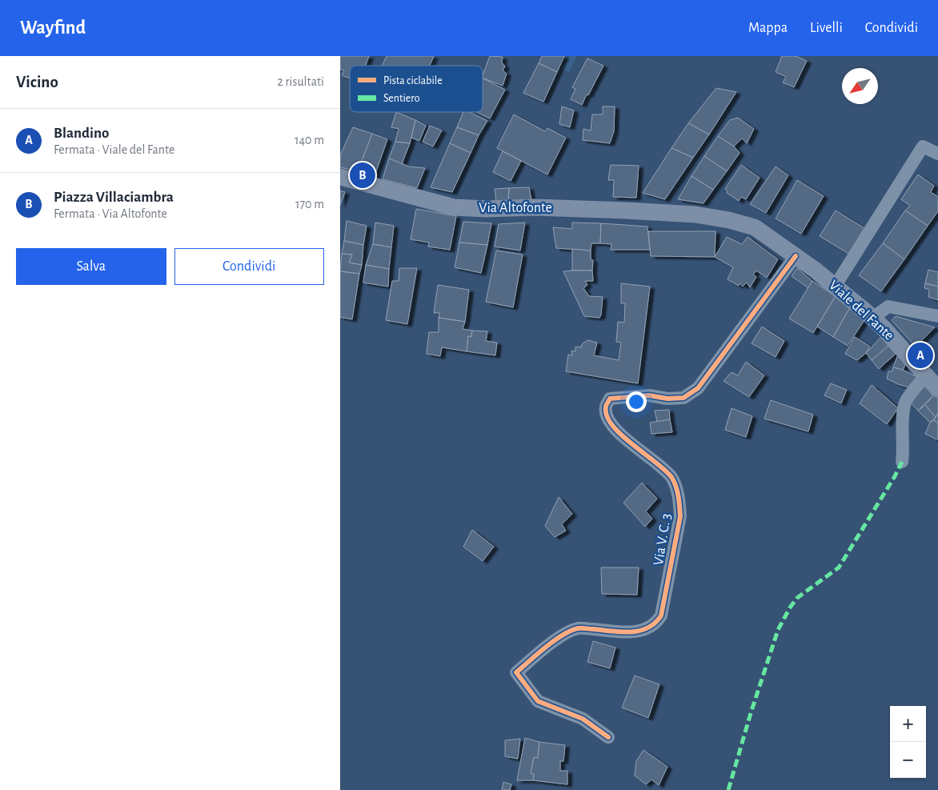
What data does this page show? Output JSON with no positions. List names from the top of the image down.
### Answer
{
  "streets": {
    "main road": ["Via Altofonte", "Viale del Fante"],
    "street": ["Via V. C. 3"]
  },
  "crossings": [
    ["Via Altofonte", "Viale del Fante"],
    ["Via Altofonte", "Via V. C. 3"],
    ["Viale del Fante", "Via V. C. 3"]
  ],
  "legend": ["Pista ciclabile", "Sentiero"],
  "north": "bottom left",
  "page": {
    "header": "Wayfind",
    "nav": ["Mappa", "Livelli", "Condividi"],
    "heading": ["Vicino", "2 risultati"],
    "list": [
      {
        "mark": "A",
        "name": "Blandino",
        "note": "Fermata · Viale del Fante",
        "value": "140 m"
      },
      {
        "mark": "B",
        "name": "Piazza Villaciambra",
        "note": "Fermata · Via Altofonte",
        "value": "170 m"
      }
    ],
    "pins": ["B", "A"],
    "buttons": ["Salva", "Condividi"],
    "map_buttons": ["+", "−"]
  }
}
